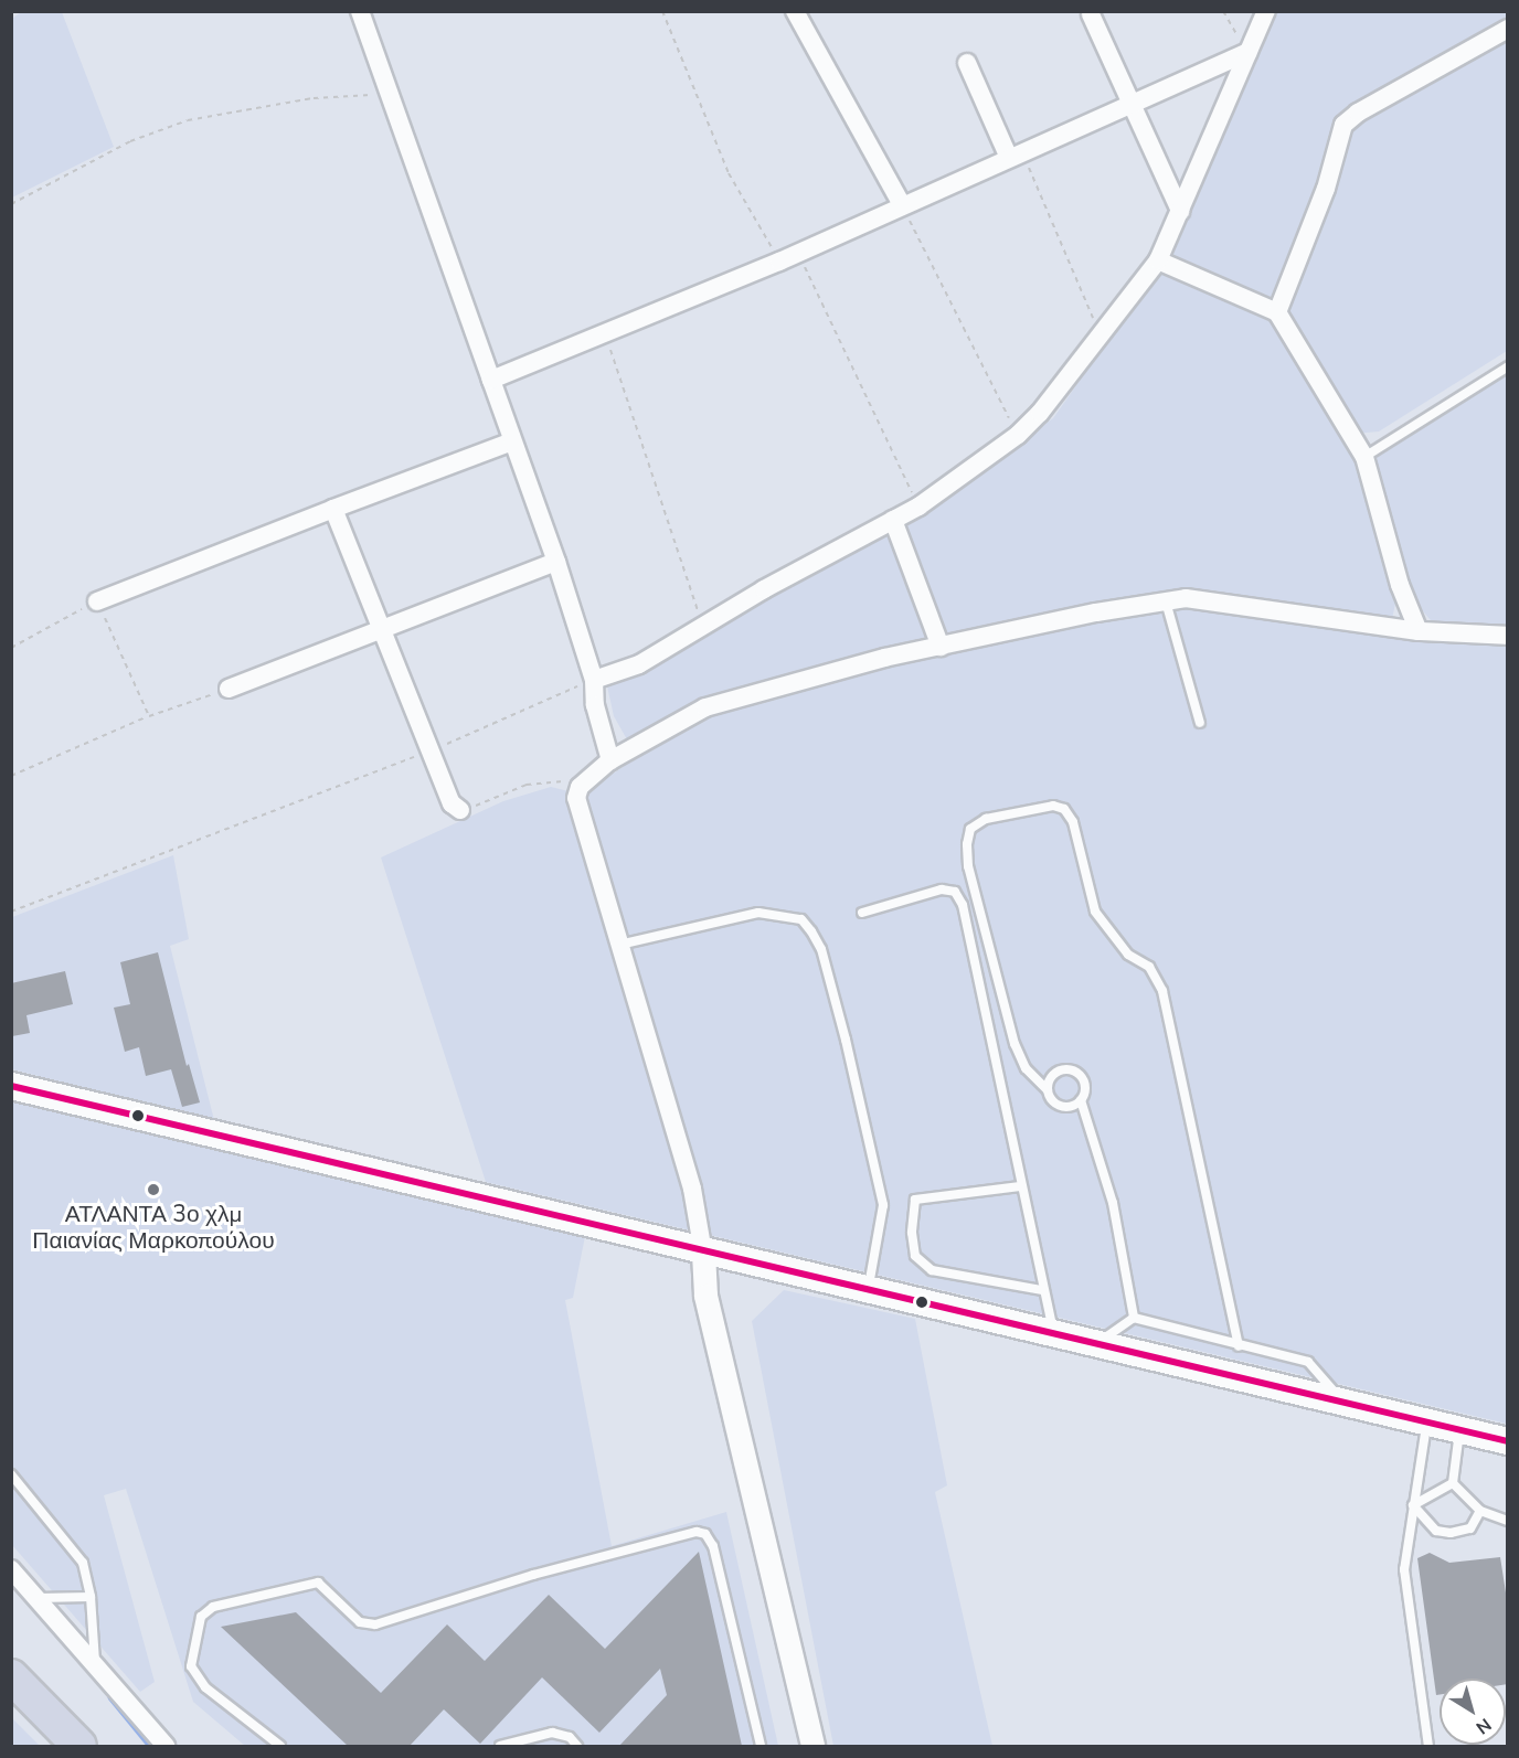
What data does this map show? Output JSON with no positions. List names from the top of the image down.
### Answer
{
  "places": ["ΑΤΛΑΝΤΑ 3ο χλμ Παιανίας Μαρκοπούλου"],
  "north": "bottom right"
}
